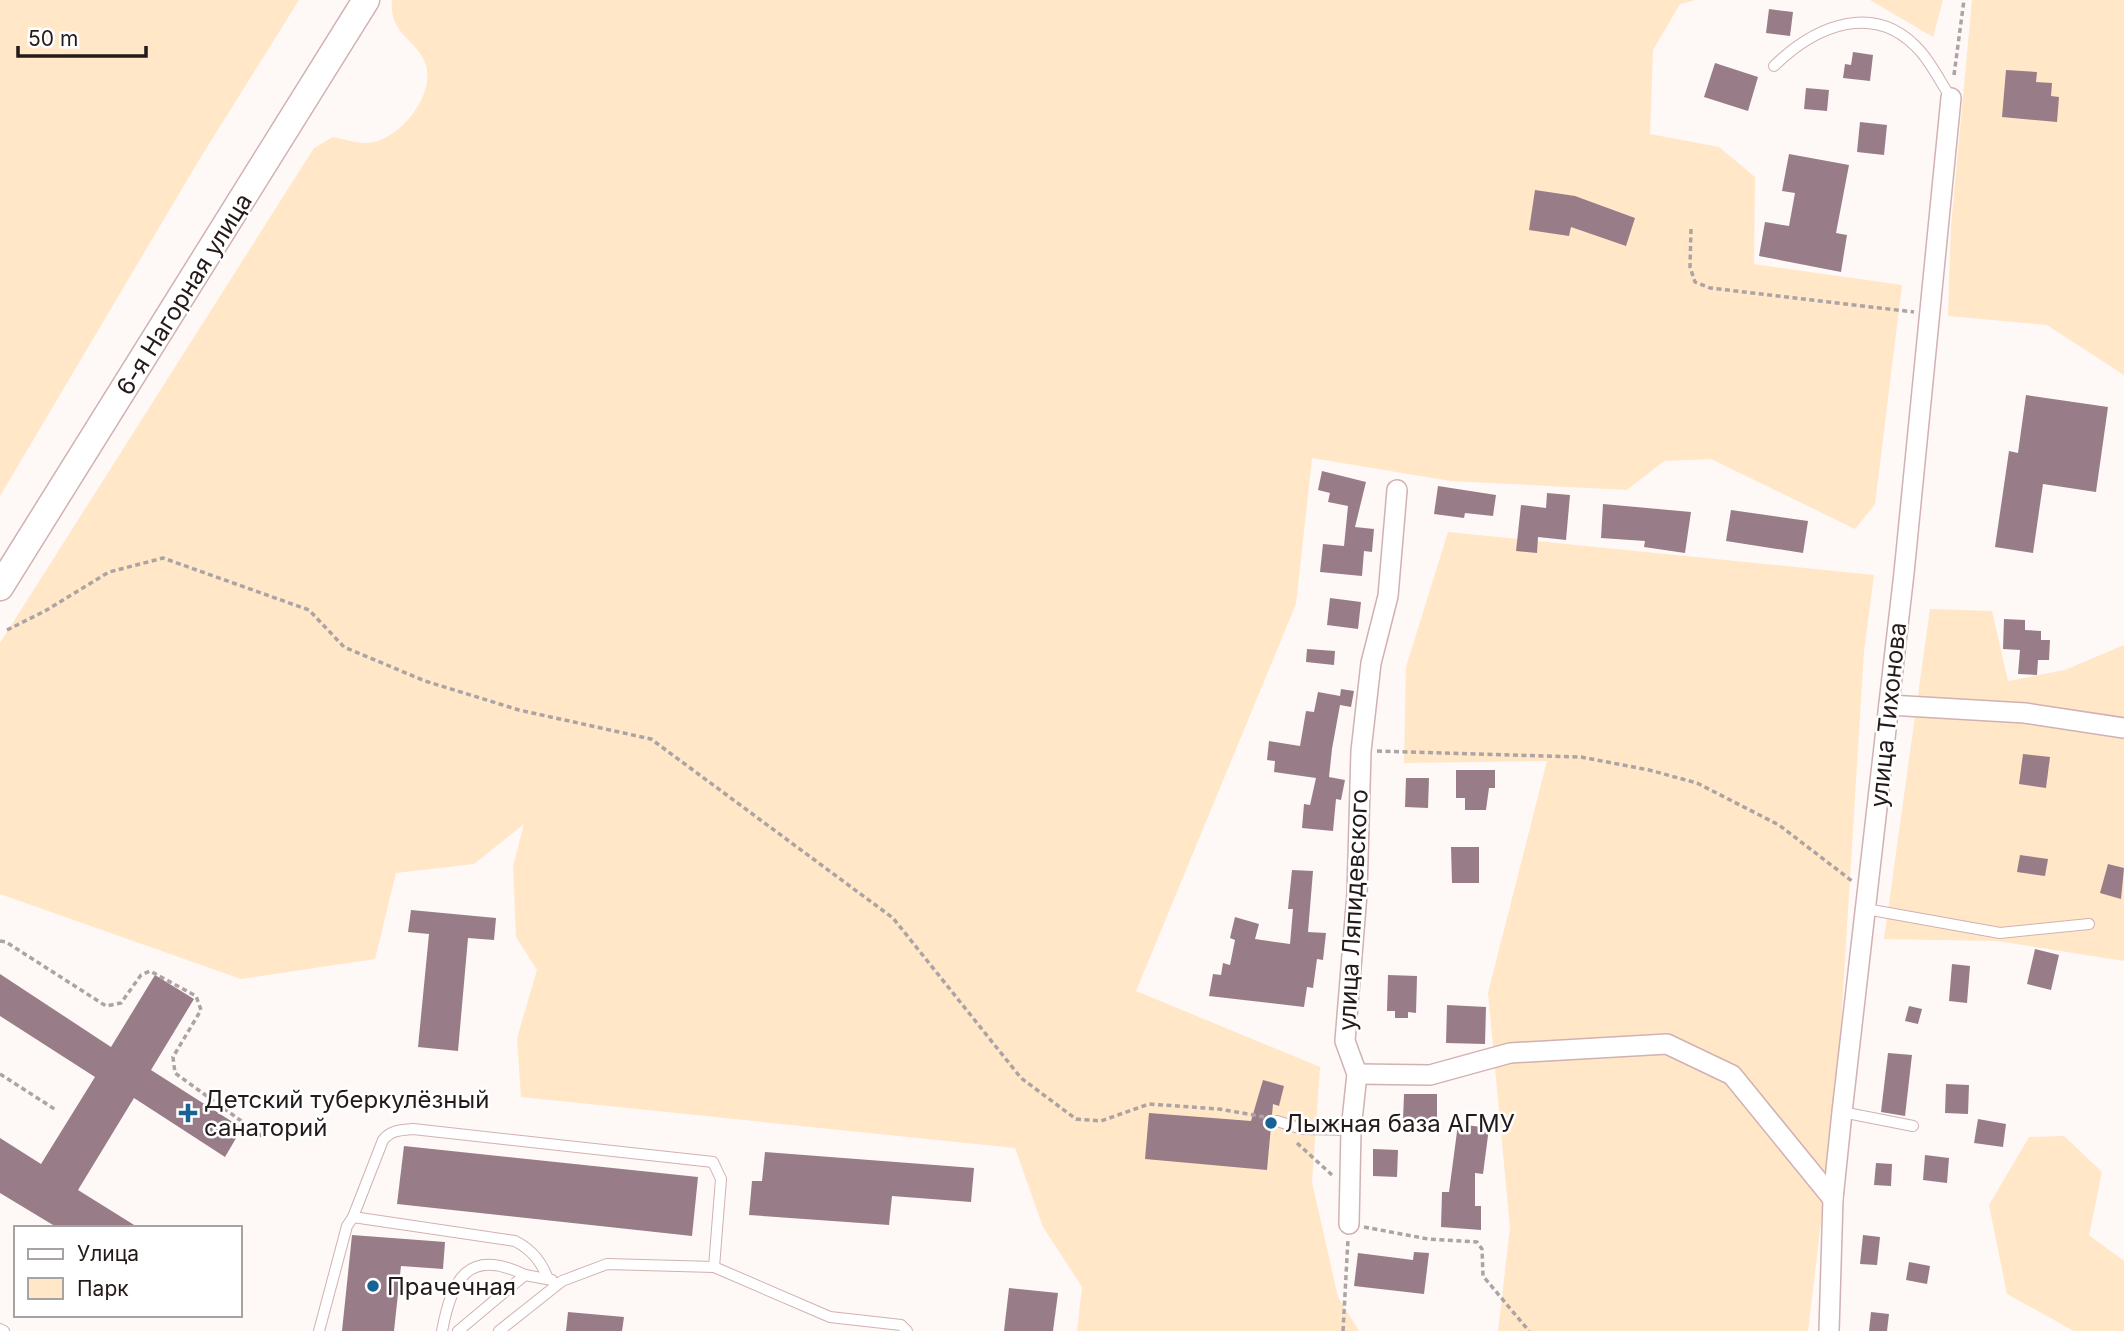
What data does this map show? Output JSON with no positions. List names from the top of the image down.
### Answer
{
  "streets": {
    "street": ["6-я Нагорная улица", "улица Тихонова", "улица Ляпидевского"]
  },
  "places": {
    "health": ["Детский туберкулёзный санаторий"],
    "other": ["Лыжная база АГМУ", "Прачечная"]
  },
  "legend": ["Улица", "Парк"],
  "scale_bar": "50 m"
}
